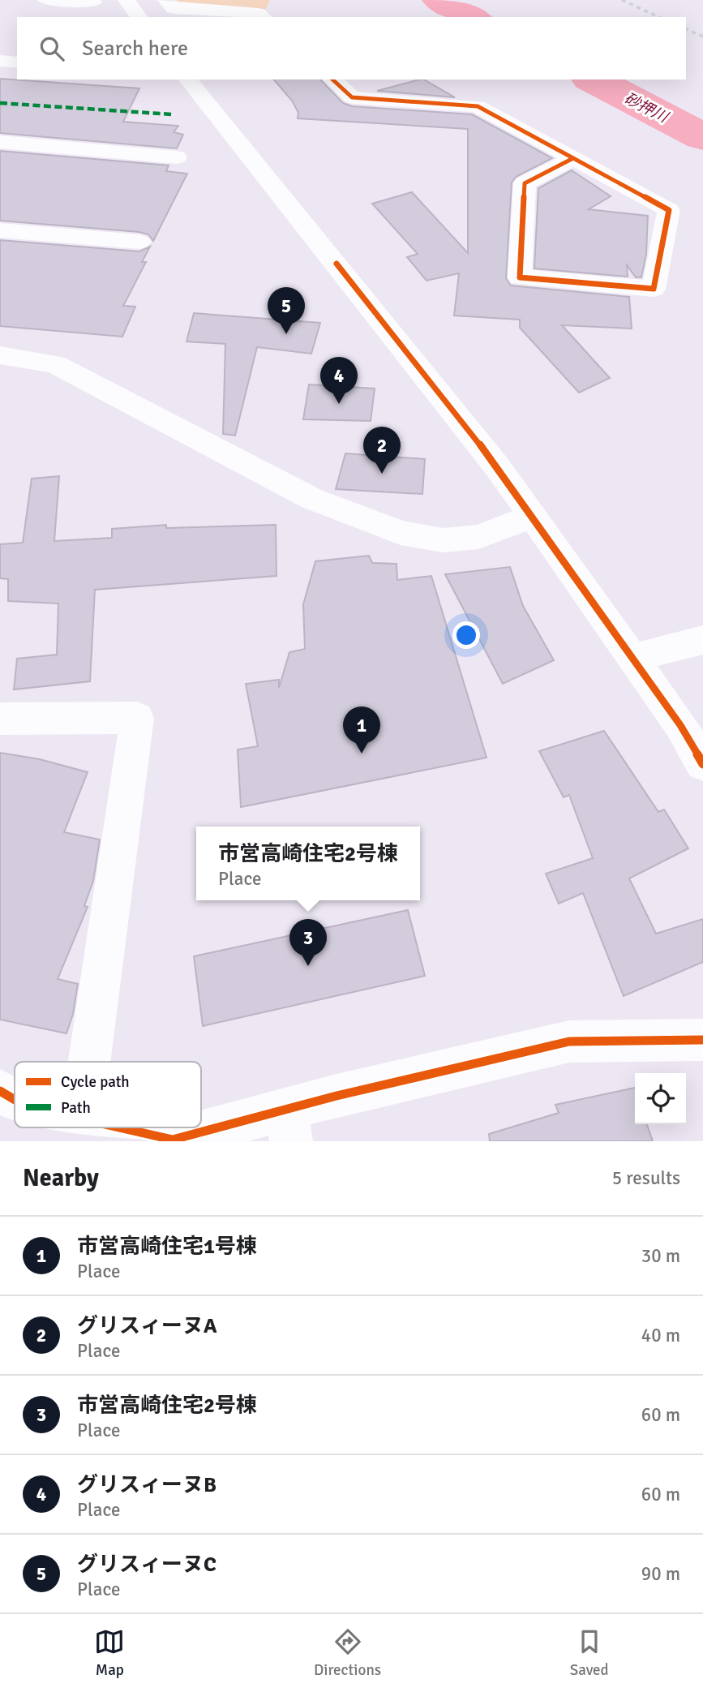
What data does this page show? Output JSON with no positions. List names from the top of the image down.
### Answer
{
  "water": ["砂押川"],
  "legend": ["Cycle path", "Path"],
  "page": {
    "search": "Search here",
    "pins": [
      "5",
      "4",
      "2",
      "1",
      "3"
    ],
    "popup": ["市営高崎住宅2号棟", "Place"],
    "heading": ["Nearby", "5 results"],
    "list": [
      {
        "mark": "1",
        "name": "市営高崎住宅1号棟",
        "note": "Place",
        "value": "30 m"
      },
      {
        "mark": "2",
        "name": "グリスィーヌA",
        "note": "Place",
        "value": "40 m"
      },
      {
        "mark": "3",
        "name": "市営高崎住宅2号棟",
        "note": "Place",
        "value": "60 m"
      },
      {
        "mark": "4",
        "name": "グリスィーヌB",
        "note": "Place",
        "value": "60 m"
      },
      {
        "mark": "5",
        "name": "グリスィーヌC",
        "note": "Place",
        "value": "90 m"
      }
    ],
    "nav": ["Map", "Directions", "Saved"]
  }
}
